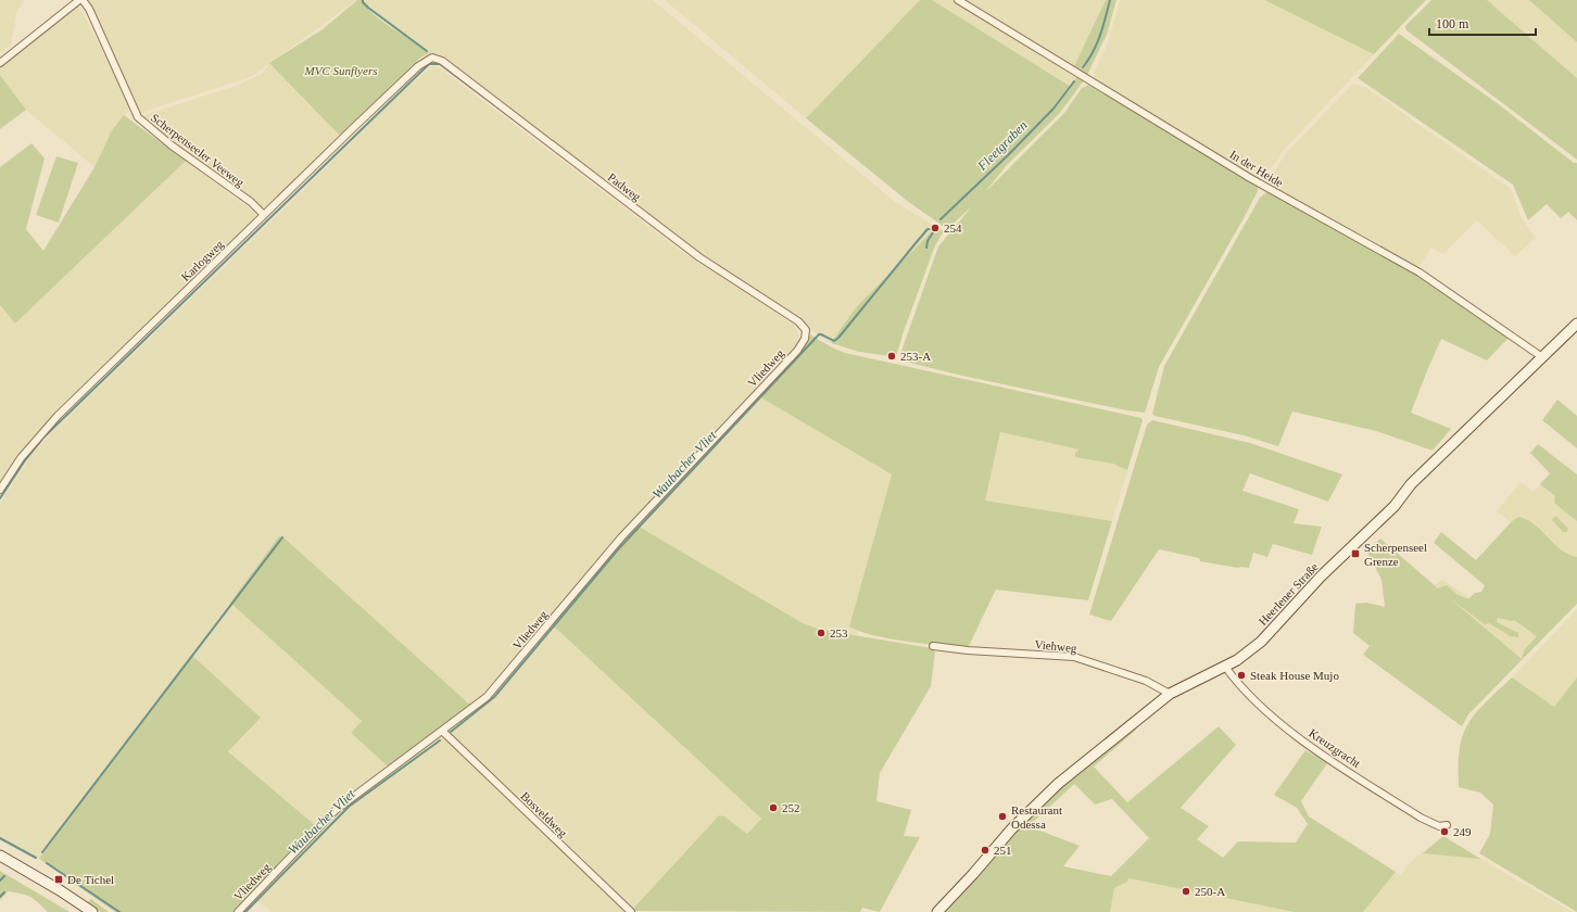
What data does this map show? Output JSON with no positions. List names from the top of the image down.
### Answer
{
  "streets": {
    "main road": ["Heerlener Straße"],
    "street": [
      "Scherpenseeler Veeweg",
      "In der Heide",
      "Padweg",
      "Karlogweg",
      "Vliedweg",
      "Viehweg",
      "Kreuzgracht",
      "Bosveldweg"
    ]
  },
  "crossings": [
    ["Scherpenseeler Veeweg", "Karlogweg"],
    ["In der Heide", "Heerlener Straße"],
    ["Padweg", "Karlogweg"],
    ["Padweg", "Vliedweg"],
    ["Vliedweg", "Bosveldweg"],
    ["Heerlener Straße", "Viehweg"],
    ["Heerlener Straße", "Kreuzgracht"]
  ],
  "water": ["Fleetgraben", "Waubacher Vliet"],
  "parks": ["MVC Sunflyers"],
  "places": {
    "other": [
      "254",
      "253-A",
      "253",
      "Steak House Mujo",
      "252",
      "Restaurant Odessa",
      "249",
      "251",
      "250-A"
    ],
    "transit": ["Scherpenseel Grenze", "De Tichel"]
  },
  "scale_bar": "100 m"
}
